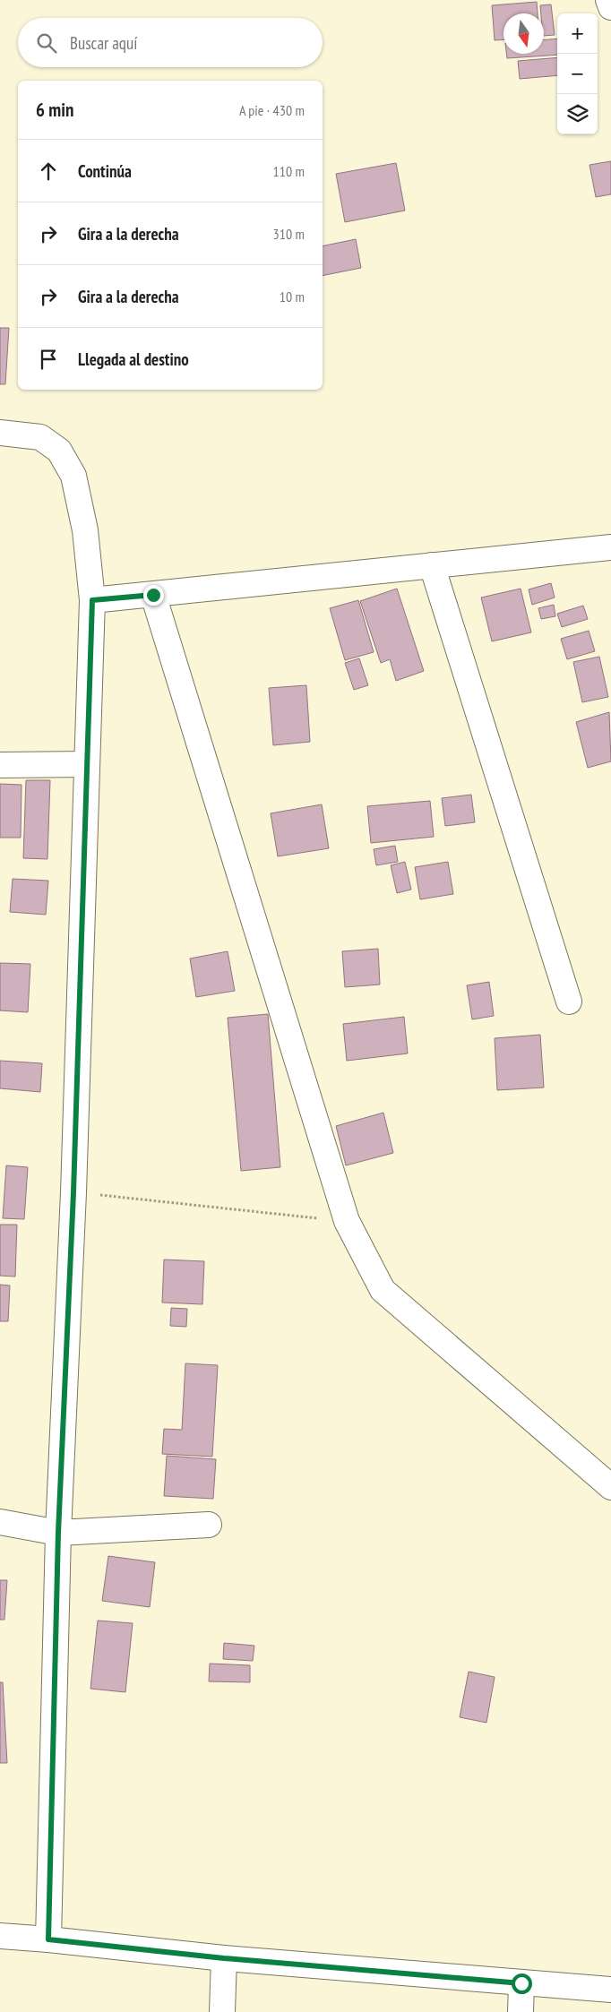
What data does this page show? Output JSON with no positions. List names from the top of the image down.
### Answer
{
  "north": "bottom",
  "page": {
    "map_buttons": ["+", "−"],
    "search": "Buscar aquí",
    "heading": ["6 min", "A pie · 430 m"],
    "list": [
      ["Continúa", "110 m"],
      ["Gira a la derecha", "310 m"],
      ["Gira a la derecha", "10 m"],
      "Llegada al destino"
    ]
  }
}
